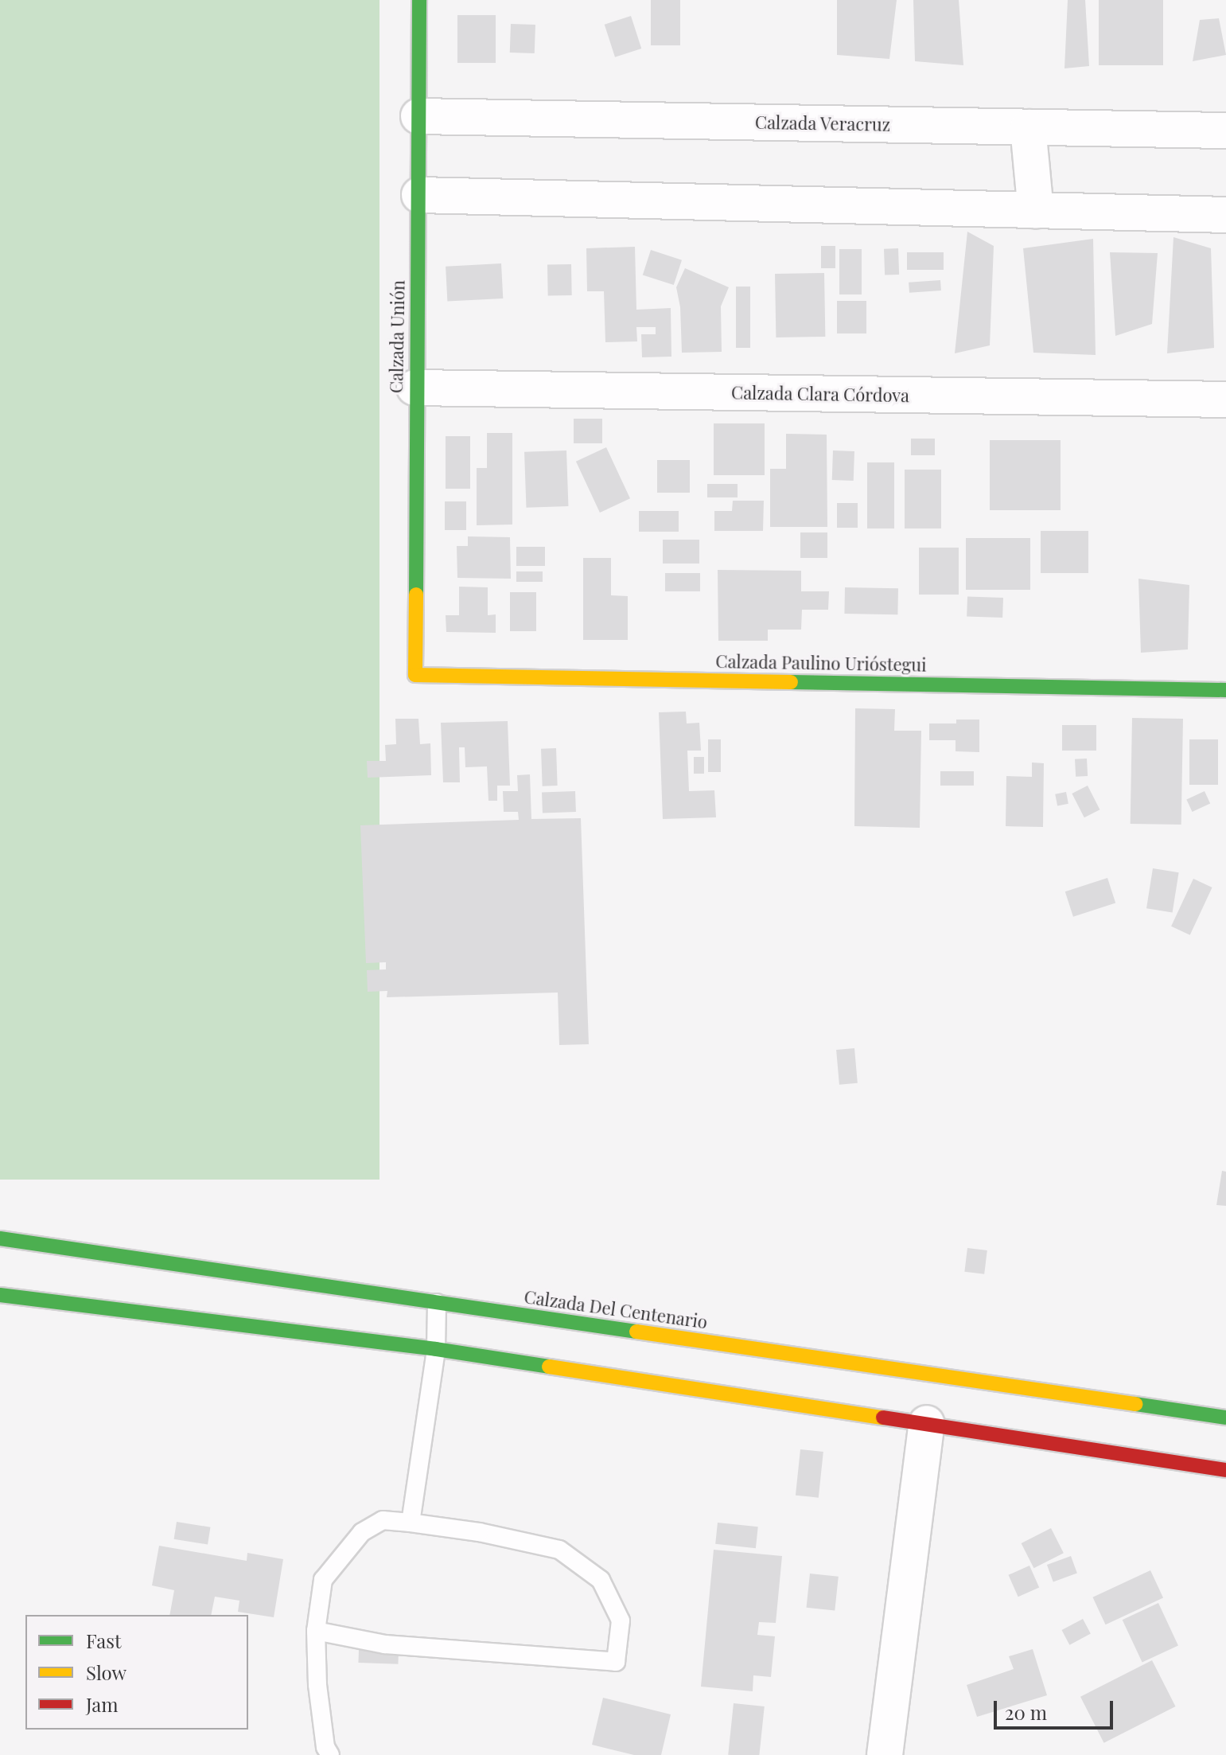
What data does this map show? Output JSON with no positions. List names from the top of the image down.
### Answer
{
  "streets": {
    "main road": ["Calzada Unión", "Calzada Paulino Urióstegui", "Calzada Del Centenario"],
    "street": ["Calzada Veracruz", "Calzada Clara Córdova"]
  },
  "crossings": [
    ["Calzada Veracruz", "Calzada Unión"],
    ["Calzada Unión", "Calzada Clara Córdova"],
    ["Calzada Unión", "Calzada Paulino Urióstegui"]
  ],
  "legend": ["Fast", "Slow", "Jam"],
  "scale_bar": "20 m"
}
